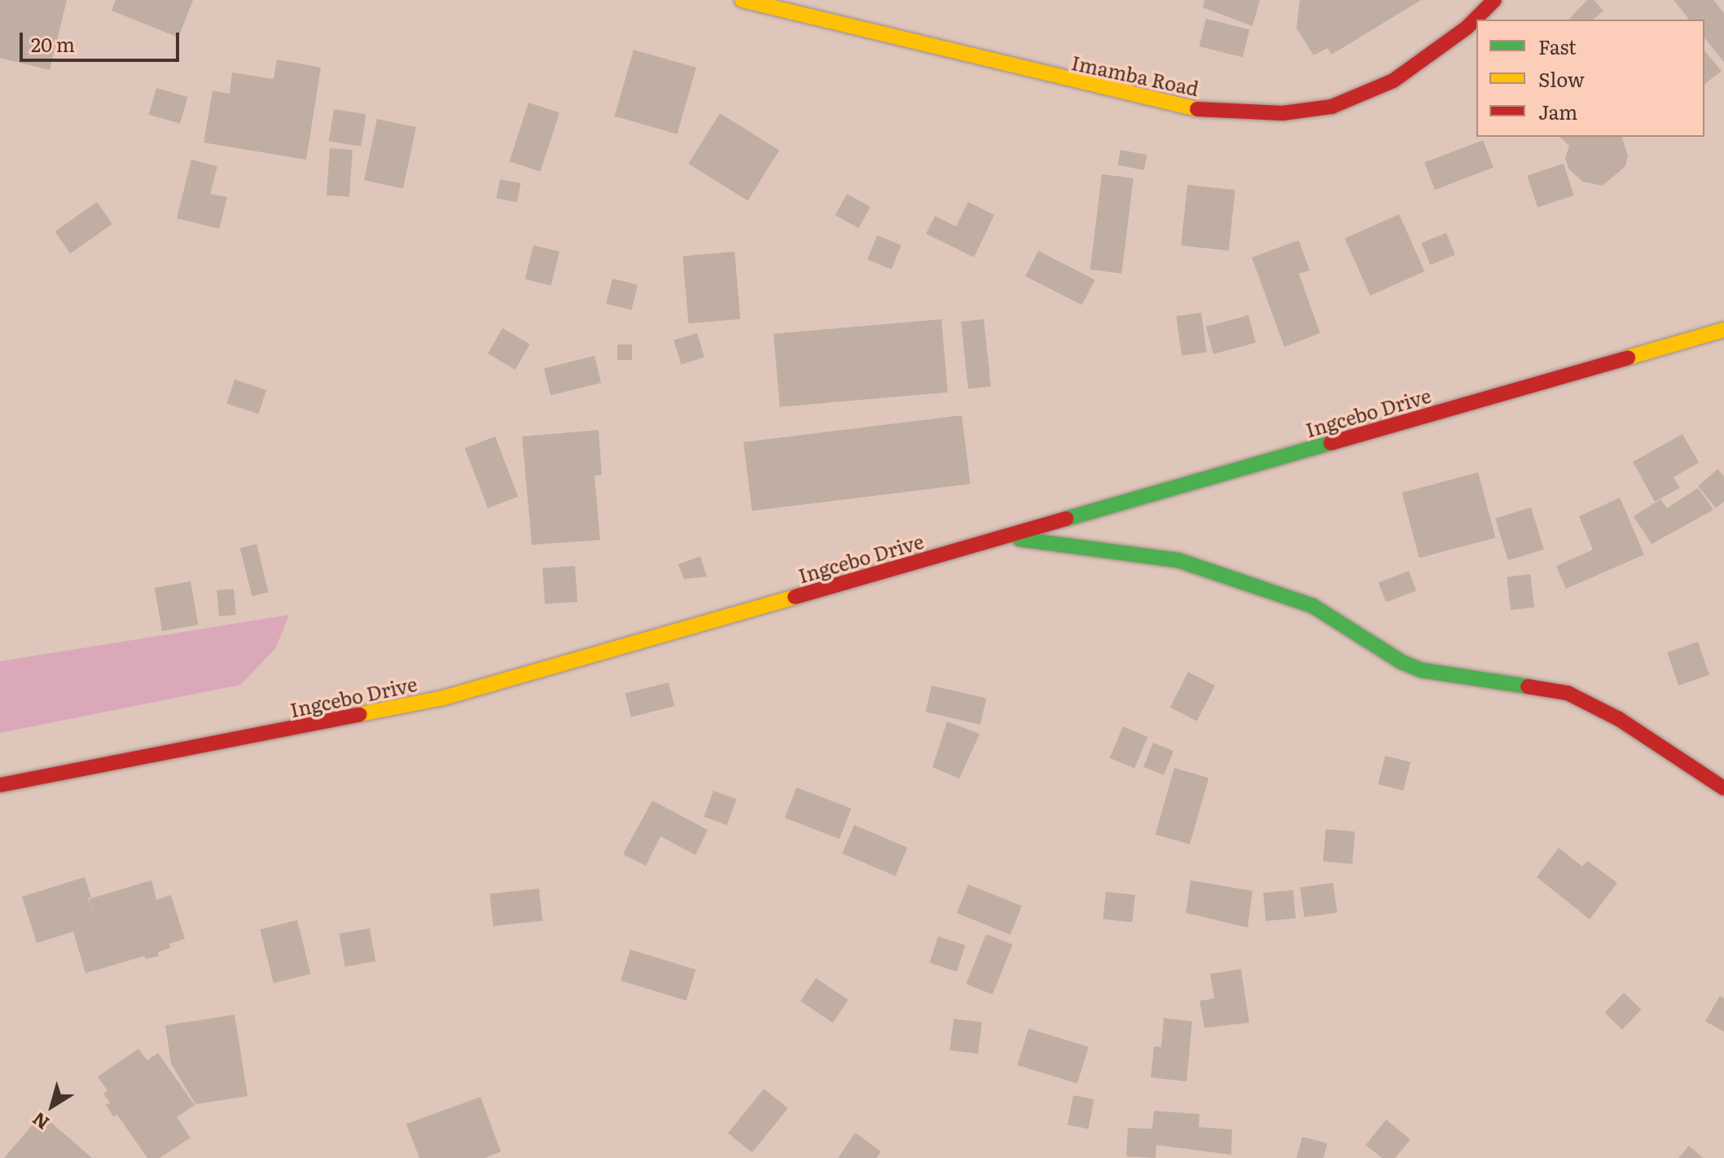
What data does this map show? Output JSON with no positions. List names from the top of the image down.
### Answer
{
  "streets": {
    "main road": ["Imamba Road", "Ingcebo Drive"]
  },
  "legend": ["Fast", "Slow", "Jam"],
  "scale_bar": "20 m",
  "north": "bottom left"
}
